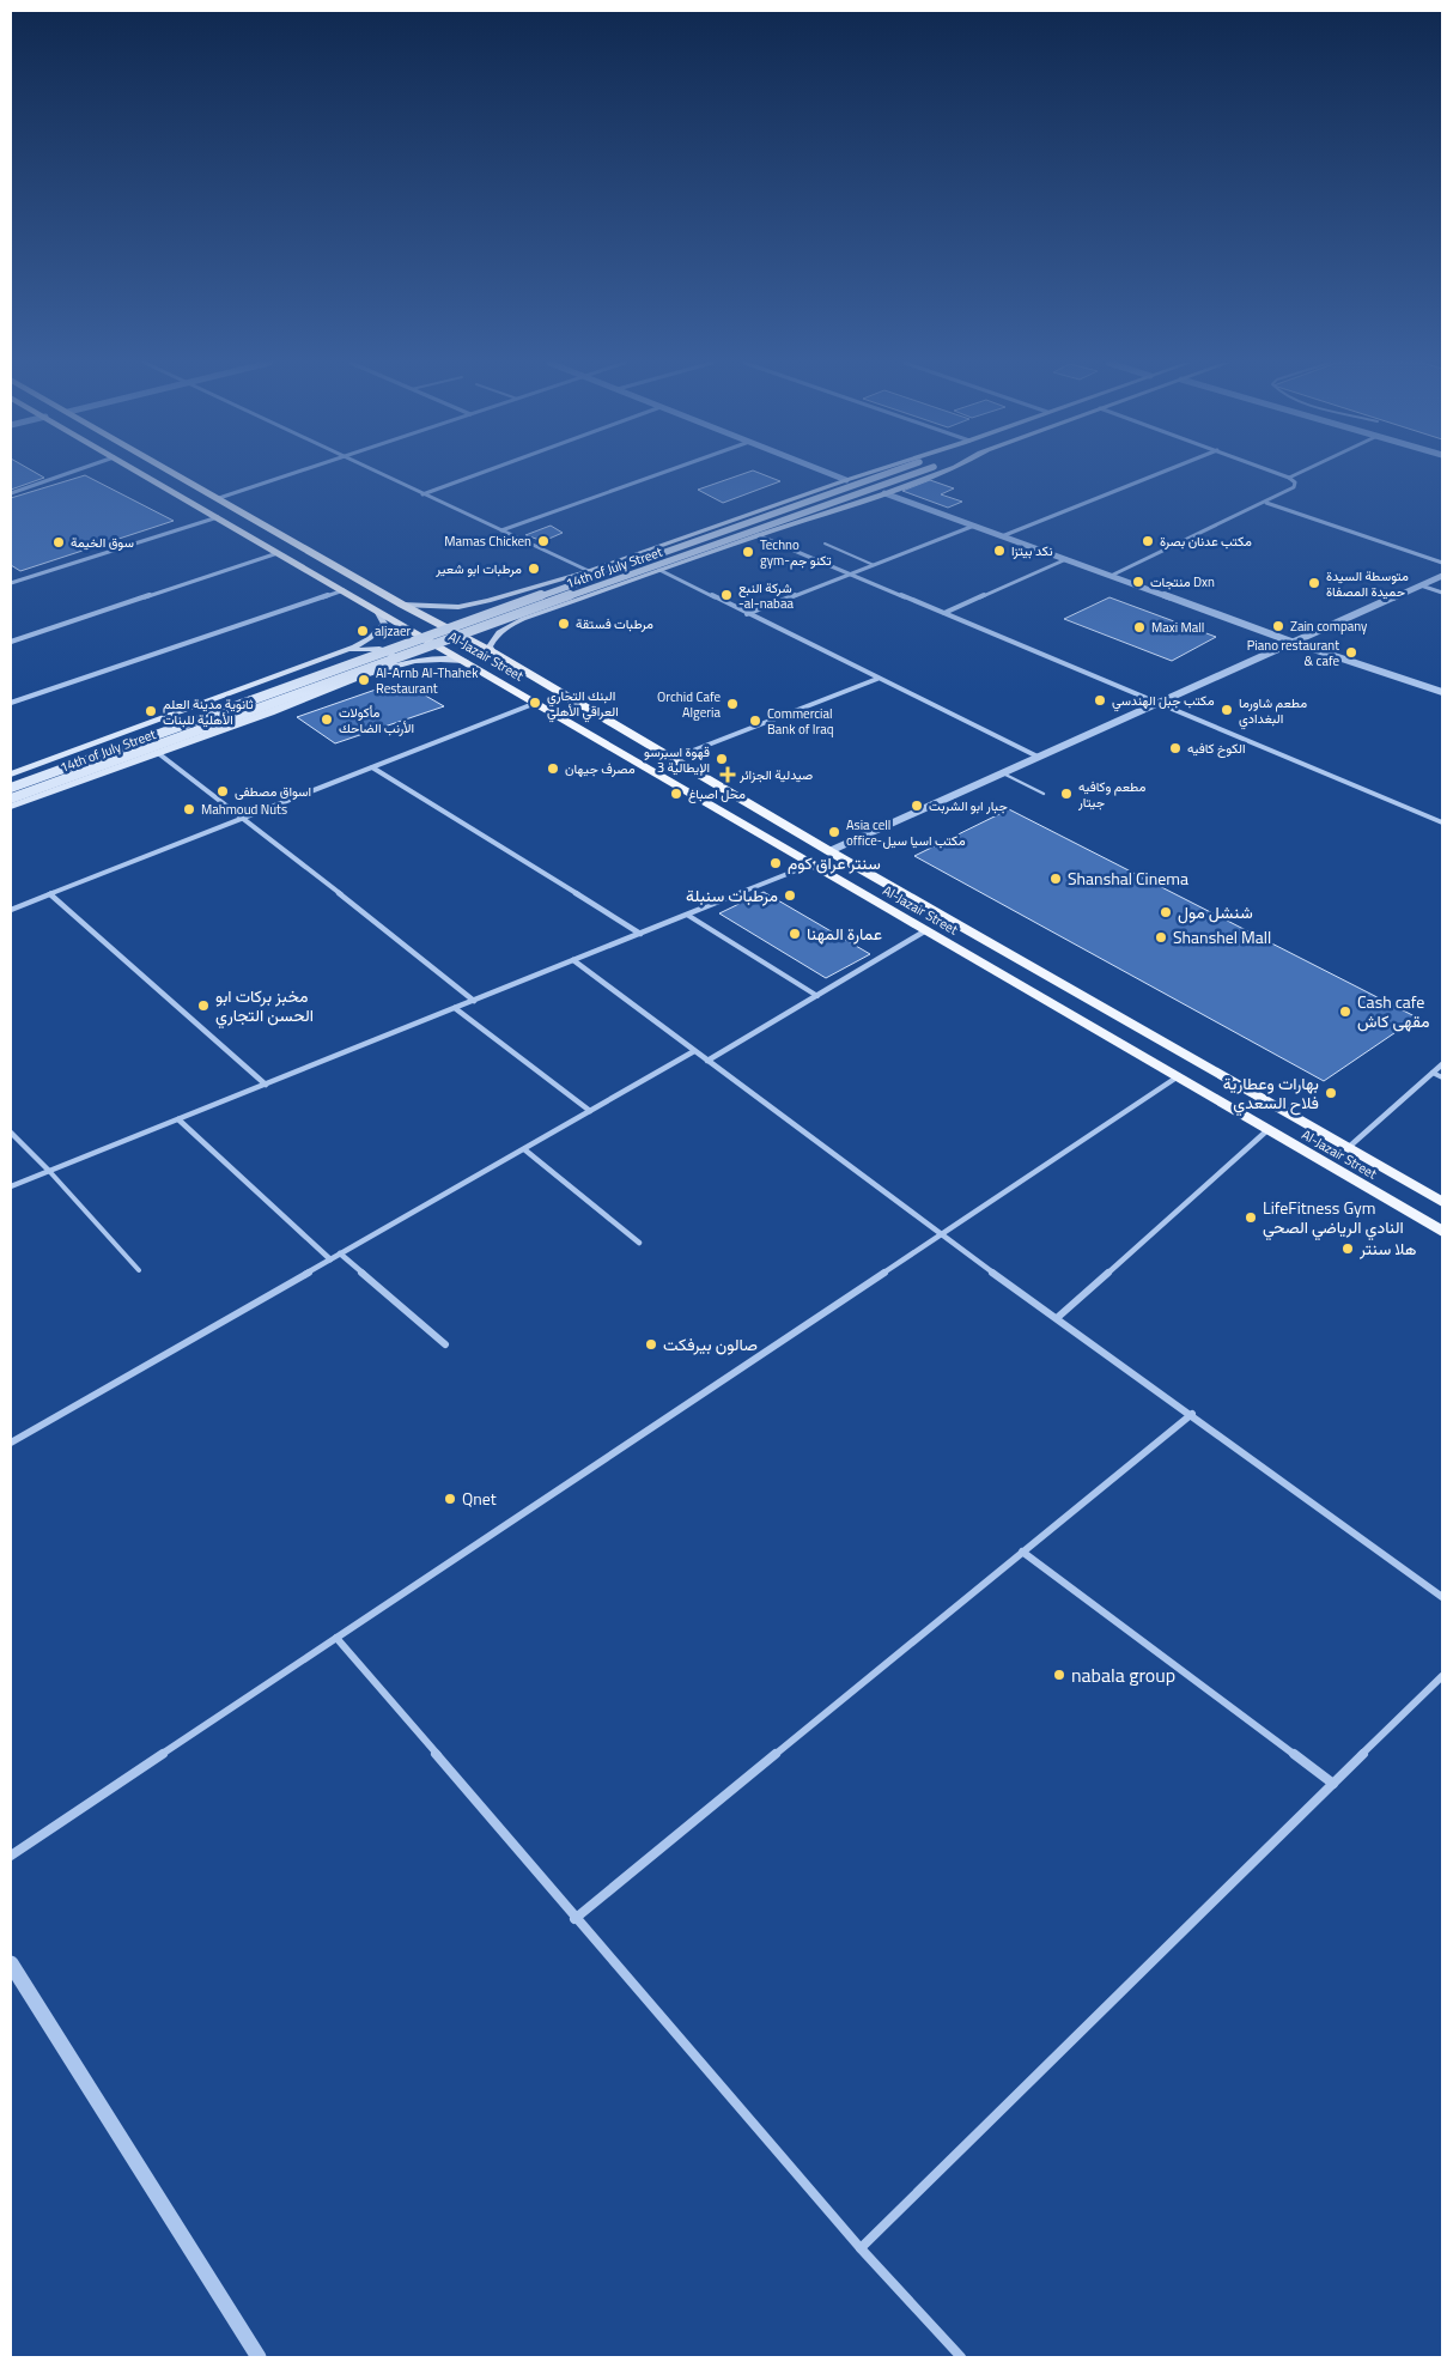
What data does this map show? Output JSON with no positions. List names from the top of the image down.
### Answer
{
  "streets": {
    "main road": ["14th of July Street", "Al-Jazair Street"]
  },
  "places": {
    "other": [
      "Mamas Chicken",
      "مكتب عدنان بصرة",
      "سوق الخيمة",
      "نكد بيتزا",
      "Techno gym-تكنو جم",
      "مرطبات ابو شعير",
      "منتجات Dxn",
      "متوسطة السيدة حميدة المصفاة",
      "شركة النبع -al-nabaa",
      "مرطبات فستقة",
      "Zain company",
      "Maxi Mall",
      "aljzaer",
      "Piano restaurant & cafe",
      "Al-Arnb Al-Thahek Restaurant",
      "مكتب جبل الهندسي",
      "البنك التجاري العراقي الأهلي",
      "Orchid Cafe Algeria",
      "مطعم شاورما البغدادي",
      "ثانوية مدينة العلم الأهلية للبنات",
      "مأكولات الأرنب الضاحك",
      "Commercial Bank of Iraq",
      "الكوخ كافيه",
      "قهوة اسبرسو الإيطالية 3",
      "مصرف جيهان",
      "اسواق مصطفى",
      "محل اصباغ",
      "مطعم وكافيه جيتار",
      "جبار ابو الشربت",
      "Mahmoud Nuts",
      "Asia cell office-مكتب اسيا سيل",
      "سنتر عراق كوم",
      "Shanshal Cinema",
      "مرطبات سنبلة",
      "شنشل مول",
      "عمارة المهنا",
      "Shanshel Mall",
      "مخبز بركات ابو الحسن التجاري",
      "Cash cafe مقهى كاش",
      "بهارات وعطارية فلاح السعدي",
      "LifeFitness Gym النادي الرياضي الصحي",
      "هلا سنتر",
      "صالون بيرفكت",
      "Qnet",
      "nabala group"
    ],
    "health": ["صيدلية الجزائر"]
  }
}
